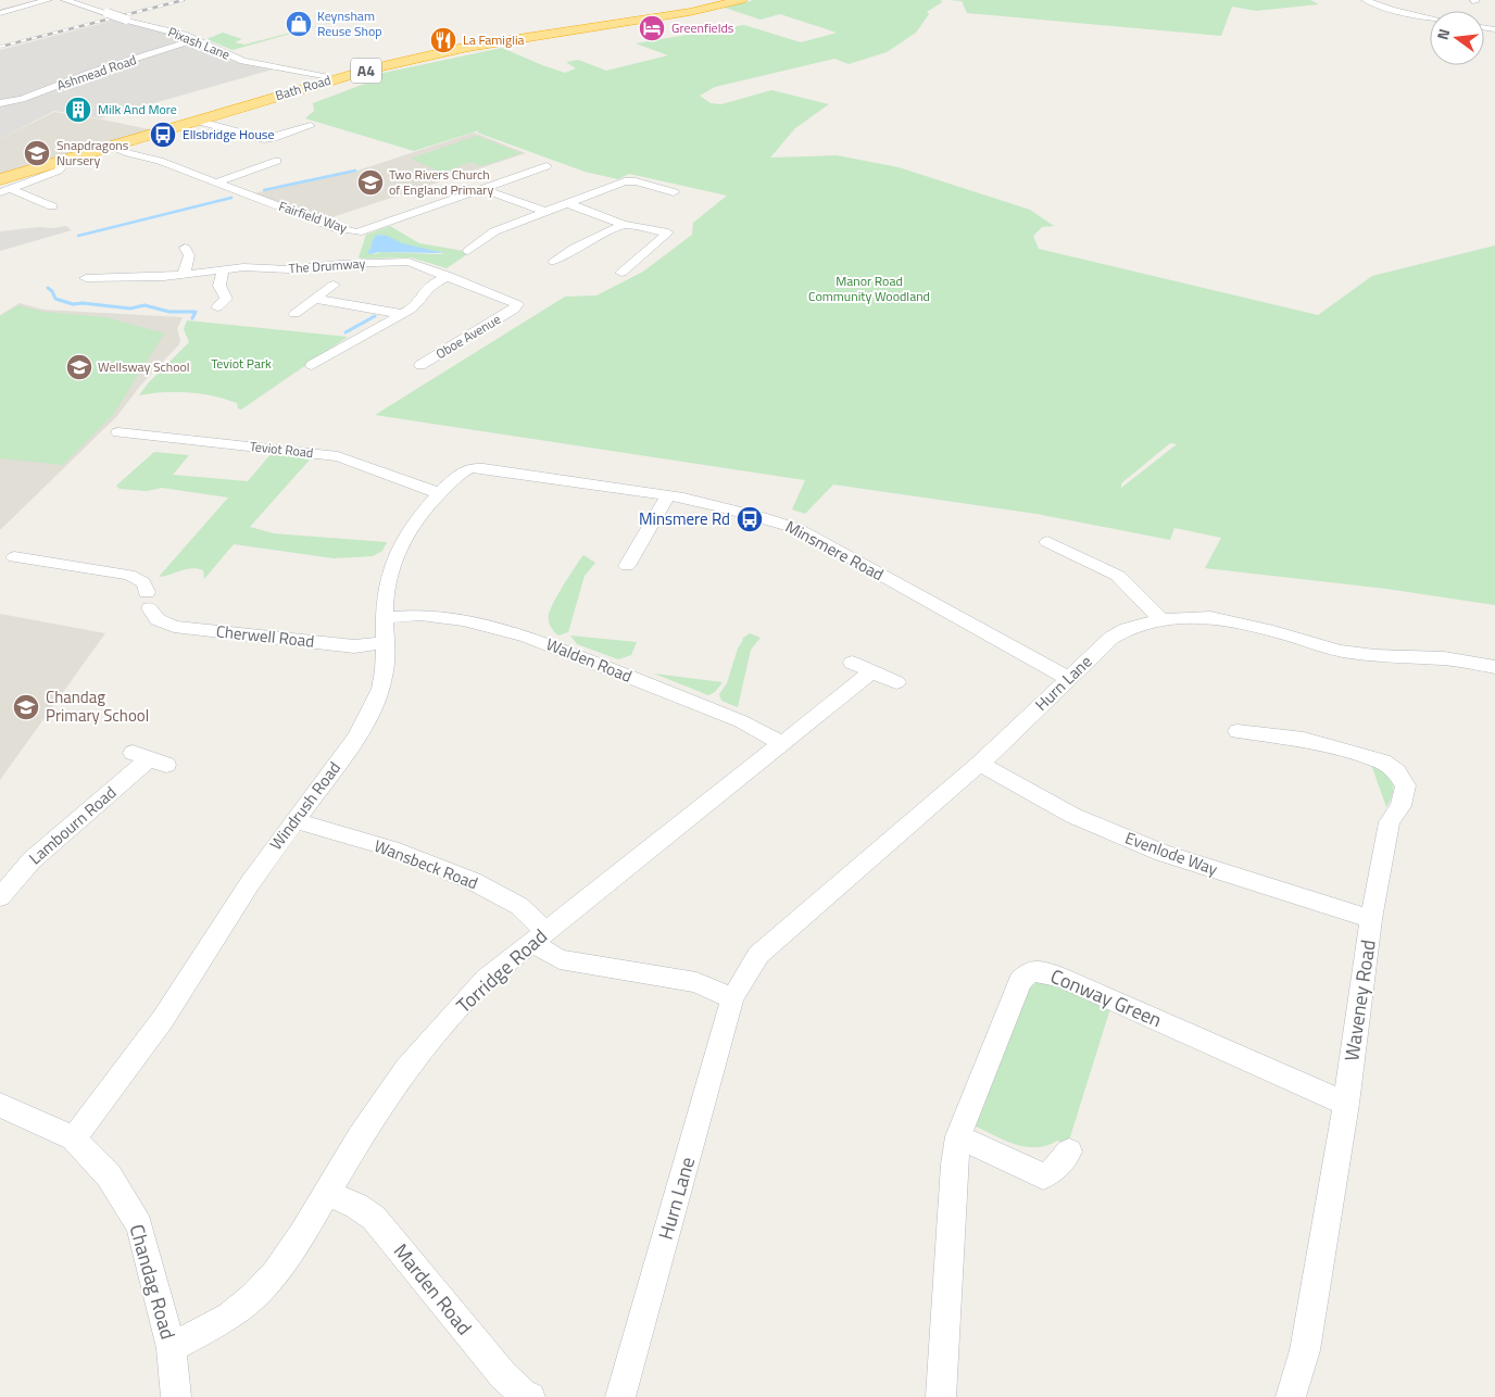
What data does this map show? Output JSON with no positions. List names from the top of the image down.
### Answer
{
  "streets": {
    "highway": ["A4", "Bath Road"],
    "street": [
      "Pixash Lane",
      "Ashmead Road",
      "Fairfield Way",
      "The Drumway",
      "Oboe Avenue",
      "Teviot Road",
      "Minsmere Road",
      "Cherwell Road",
      "Walden Road",
      "Hurn Lane",
      "Windrush Road",
      "Lambourn Road",
      "Evenlode Way",
      "Wansbeck Road",
      "Torridge Road",
      "Conway Green",
      "Waveney Road",
      "Chandag Road",
      "Marden Road"
    ]
  },
  "crossings": [
    ["Pixash Lane", "Ashmead Road"],
    ["Pixash Lane", "Bath Road"],
    ["Bath Road", "Fairfield Way"],
    ["The Drumway", "Oboe Avenue"],
    ["Teviot Road", "Windrush Road"],
    ["Minsmere Road", "Hurn Lane"],
    ["Minsmere Road", "Windrush Road"],
    ["Cherwell Road", "Windrush Road"],
    ["Walden Road", "Windrush Road"],
    ["Walden Road", "Torridge Road"],
    ["Hurn Lane", "Evenlode Way"],
    ["Windrush Road", "Wansbeck Road"],
    ["Windrush Road", "Chandag Road"],
    ["Evenlode Way", "Waveney Road"],
    ["Wansbeck Road", "Torridge Road"],
    ["Torridge Road", "Chandag Road"],
    ["Torridge Road", "Marden Road"],
    ["Conway Green", "Waveney Road"]
  ],
  "parks": ["Manor Road Community Woodland", "Teviot Park"],
  "places": {
    "shop": ["Keynsham Reuse Shop"],
    "hotel": ["Greenfields"],
    "restaurant": ["La Famiglia"],
    "building": ["Milk And More"],
    "bus stop": ["Ellsbridge House", "Minsmere Rd"],
    "school or university": [
      "Snapdragons Nursery",
      "Two Rivers Church of England Primary",
      "Wellsway School",
      "Chandag Primary School"
    ]
  },
  "north": "left"
}
